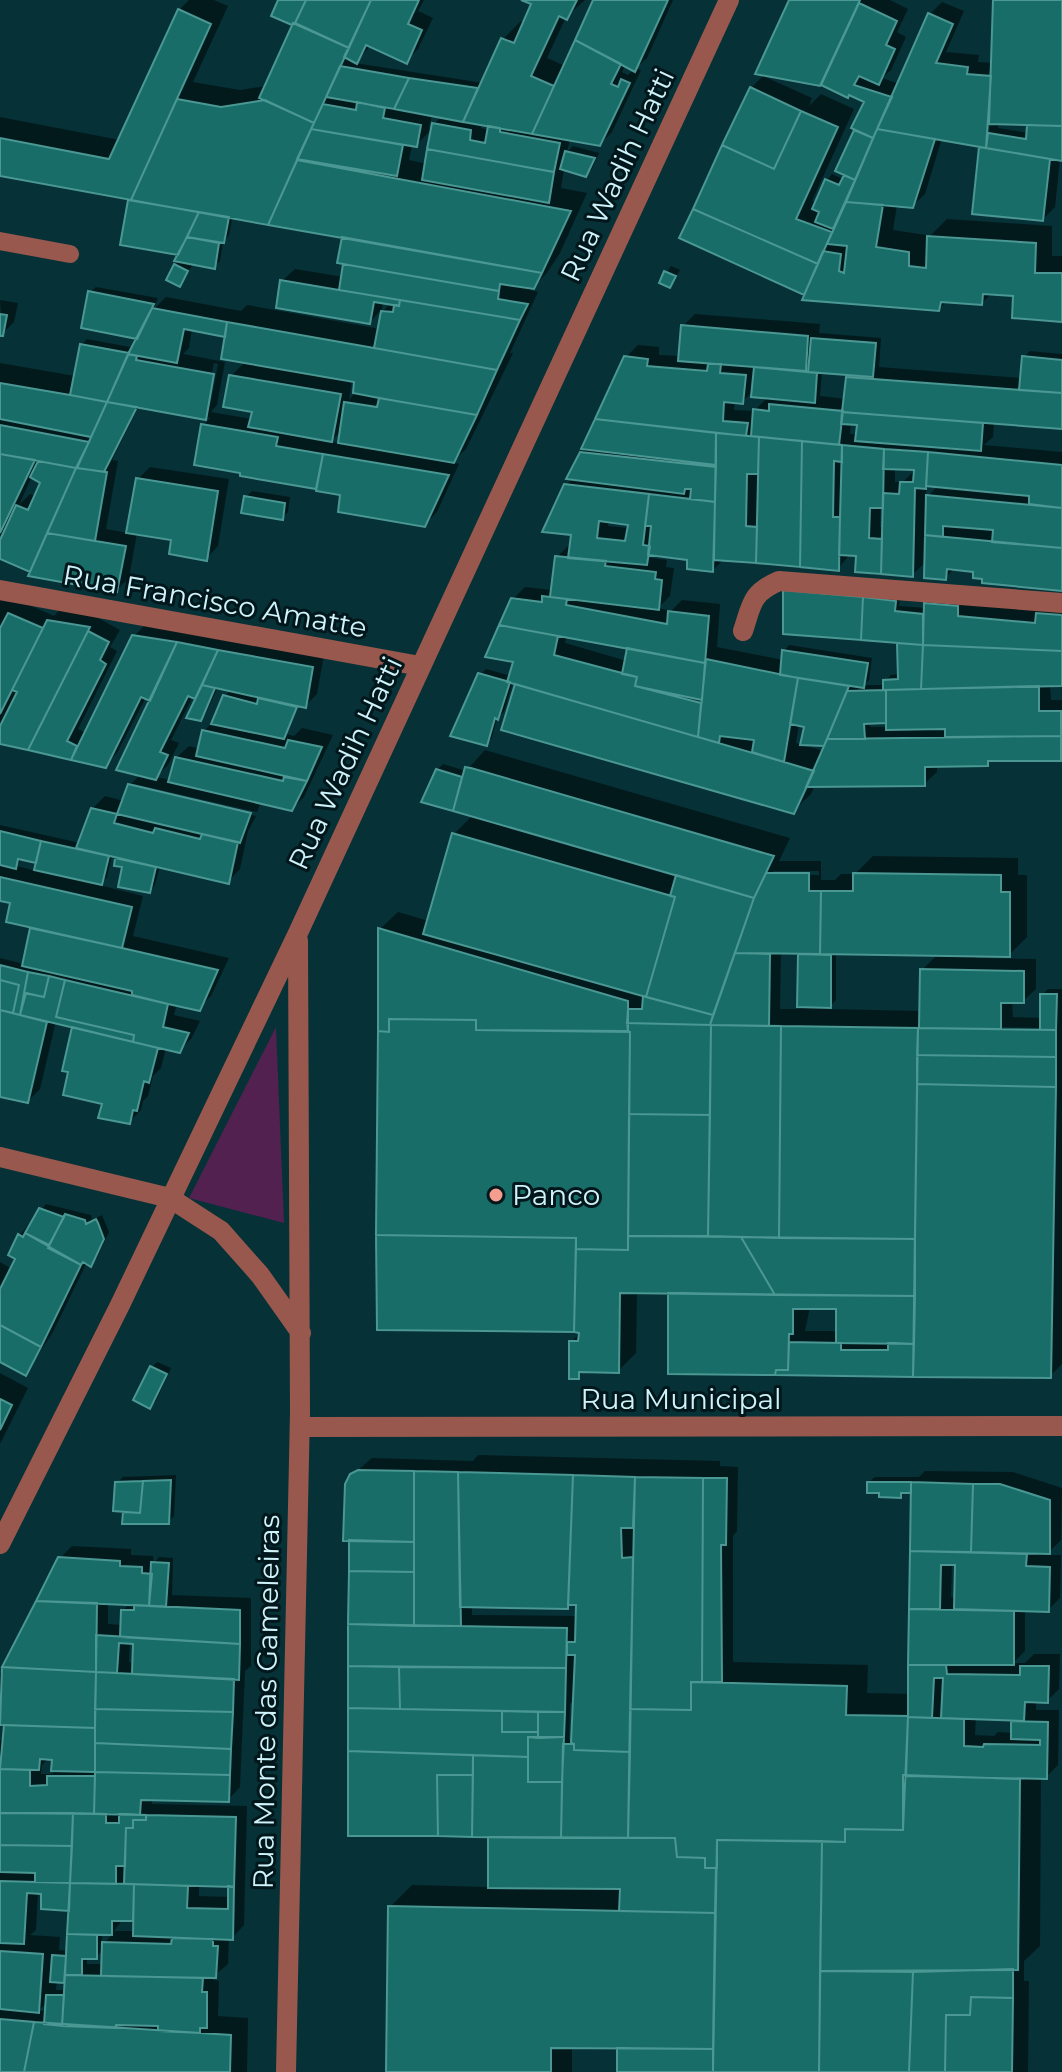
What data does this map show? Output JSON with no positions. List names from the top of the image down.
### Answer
{
  "streets": {
    "street": [
      "Rua Wadih Hatti",
      "Rua Francisco Amatte",
      "Rua Municipal",
      "Rua Monte das Gameleiras"
    ]
  },
  "crossings": [
    ["Rua Wadih Hatti", "Rua Francisco Amatte"],
    ["Rua Wadih Hatti", "Rua Monte das Gameleiras"],
    ["Rua Municipal", "Rua Monte das Gameleiras"]
  ],
  "places": ["Panco"]
}
